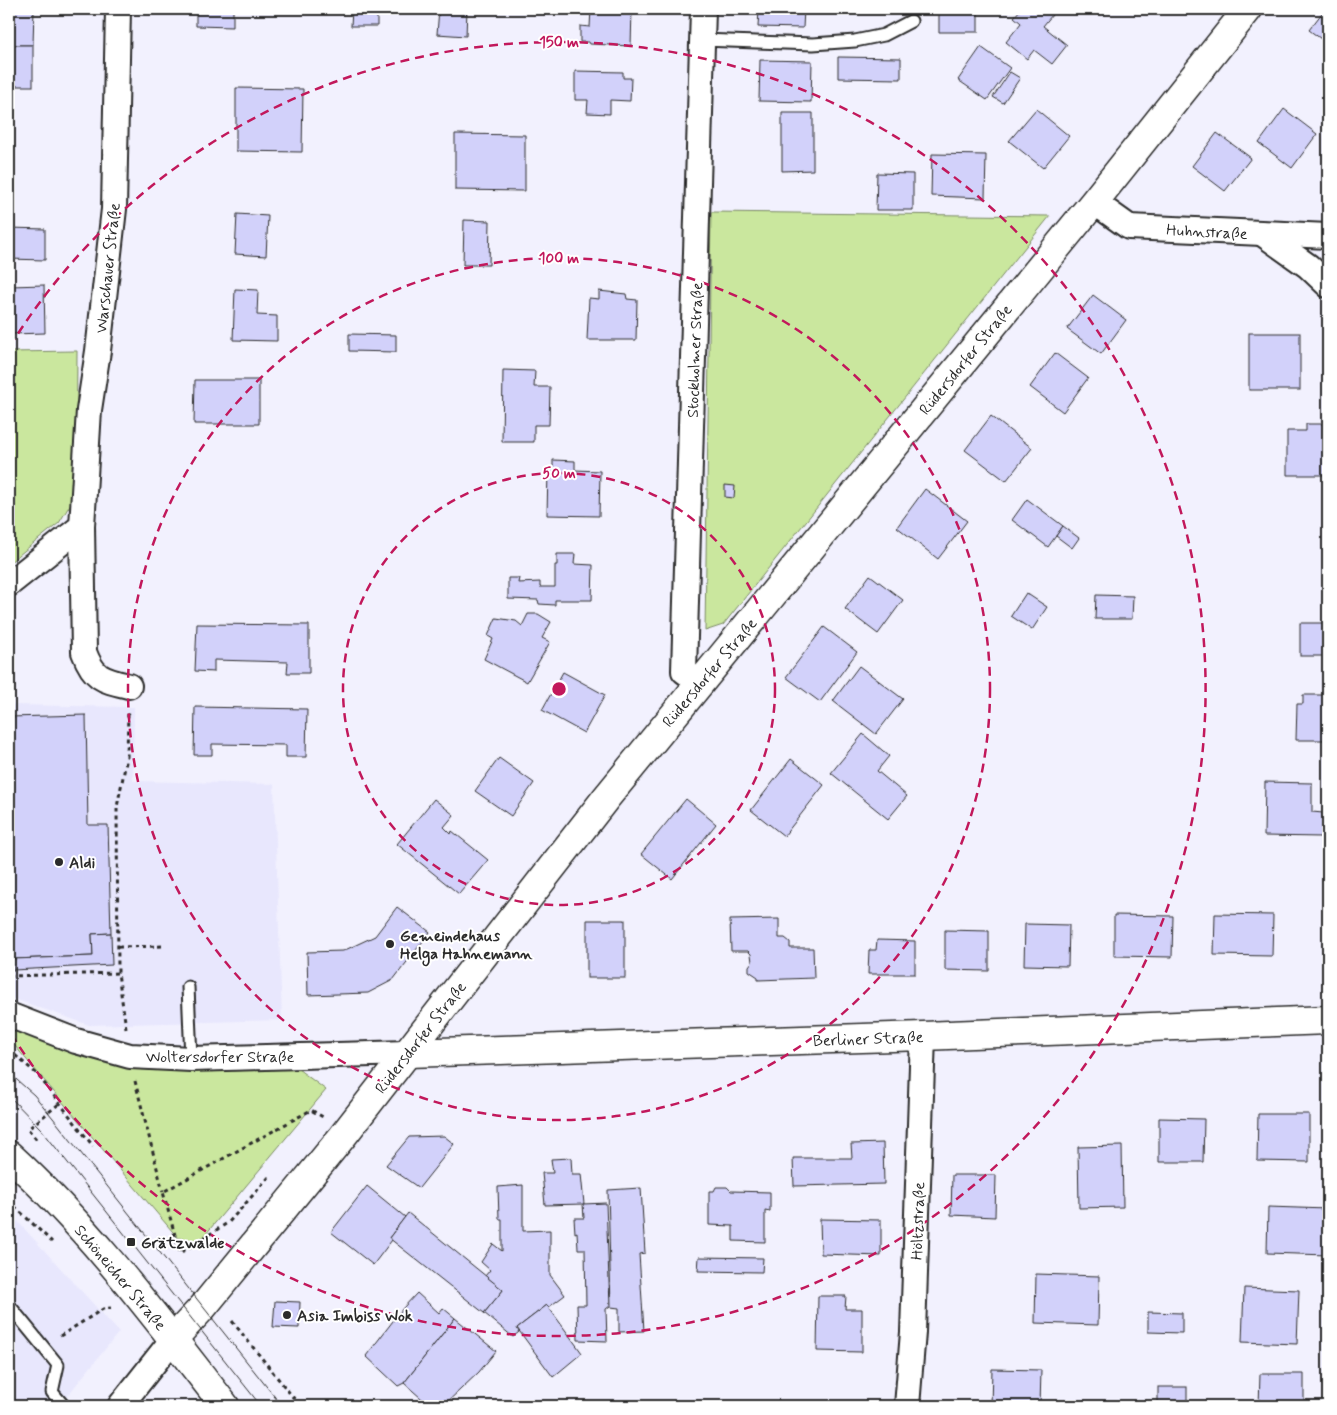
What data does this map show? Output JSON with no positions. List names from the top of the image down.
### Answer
{
  "streets": {
    "street": [
      "Huhnstraße",
      "Warschauer Straße",
      "Stockholmer Straße",
      "Rüdersdorfer Straße",
      "Berliner Straße",
      "Woltersdorfer Straße",
      "Höltzstraße",
      "Schöneicher Straße"
    ]
  },
  "crossings": [
    ["Huhnstraße", "Rüdersdorfer Straße"],
    ["Stockholmer Straße", "Rüdersdorfer Straße"],
    ["Rüdersdorfer Straße", "Berliner Straße"],
    ["Rüdersdorfer Straße", "Woltersdorfer Straße"],
    ["Rüdersdorfer Straße", "Schöneicher Straße"],
    ["Berliner Straße", "Woltersdorfer Straße"],
    ["Berliner Straße", "Höltzstraße"]
  ],
  "places": {
    "other": ["Aldi", "Gemeindehaus Helga Hahnemann", "Asia Imbiss Wok"],
    "transit": ["Grätzwalde"]
  },
  "rings": ["150 m", "100 m", "50 m"]
}
